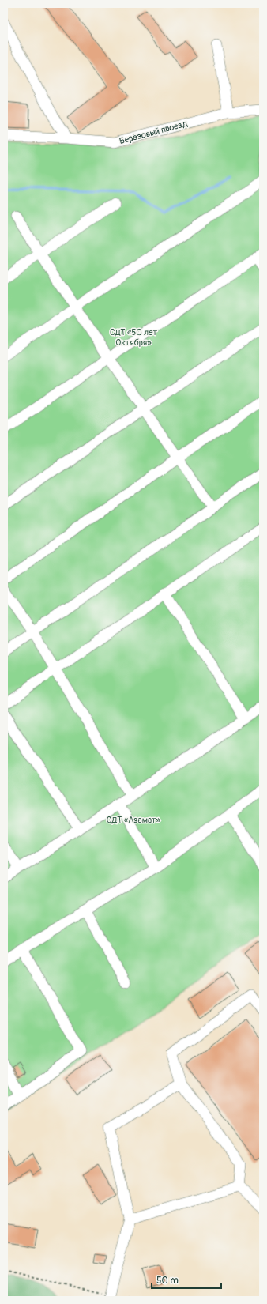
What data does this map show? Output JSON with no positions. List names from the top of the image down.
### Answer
{
  "streets": {
    "street": ["Берёзовый проезд"]
  },
  "parks": ["СДТ «50 лет Октября»", "СДТ «Азамат»"],
  "scale_bar": "50 m"
}
